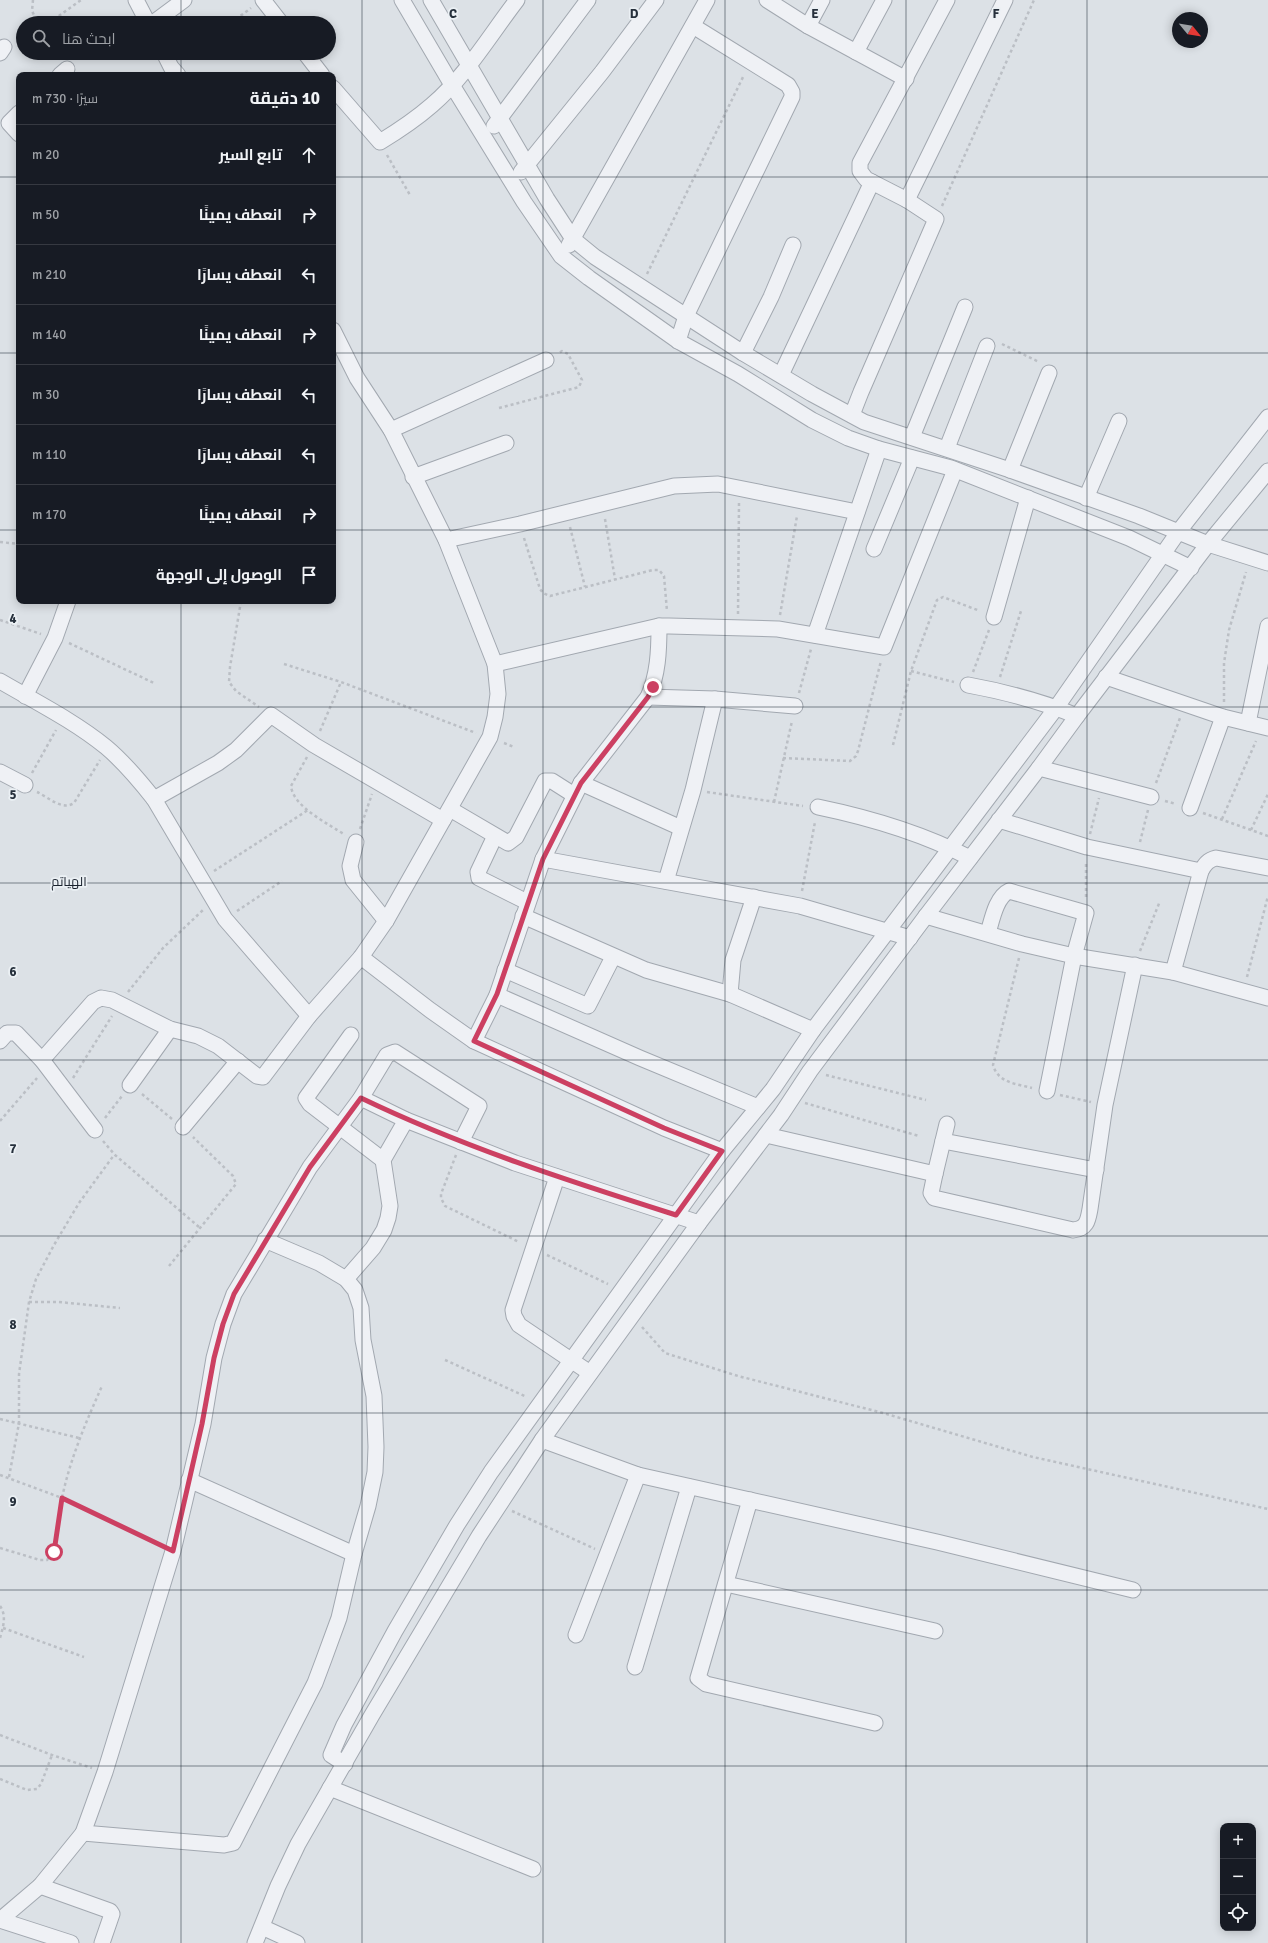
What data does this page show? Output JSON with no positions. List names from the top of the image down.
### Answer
{
  "districts": ["الهياتم"],
  "north": "bottom right",
  "page": {
    "search": "ابحث هنا",
    "heading": ["10 دقيقة", "سيرًا · 730 m"],
    "list": [
      ["تابع السير", "20 m"],
      ["انعطف يمينًا", "50 m"],
      ["انعطف يسارًا", "210 m"],
      ["انعطف يمينًا", "140 m"],
      ["انعطف يسارًا", "30 m"],
      ["انعطف يسارًا", "110 m"],
      ["انعطف يمينًا", "170 m"],
      "الوصول إلى الوجهة"
    ],
    "map_buttons": ["+", "−"]
  },
  "grid": {
    "columns": [
      "C",
      "D",
      "E",
      "F"
    ],
    "rows": [
      "4",
      "5",
      "6",
      "7",
      "8",
      "9"
    ]
  }
}
